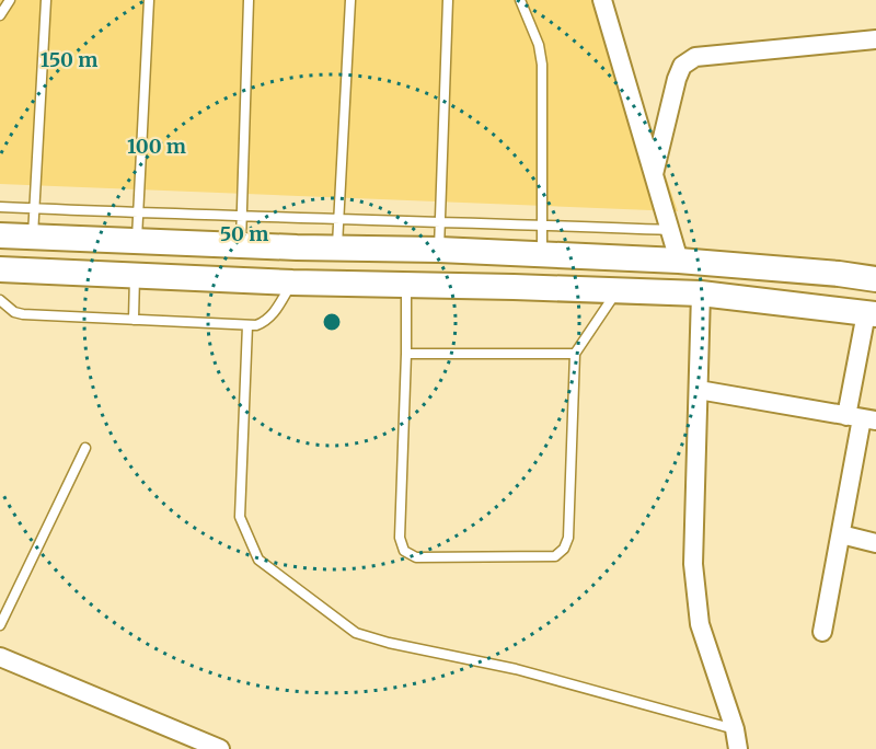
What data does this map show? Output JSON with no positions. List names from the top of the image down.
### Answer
{
  "rings": ["150 m", "100 m", "50 m"]
}
